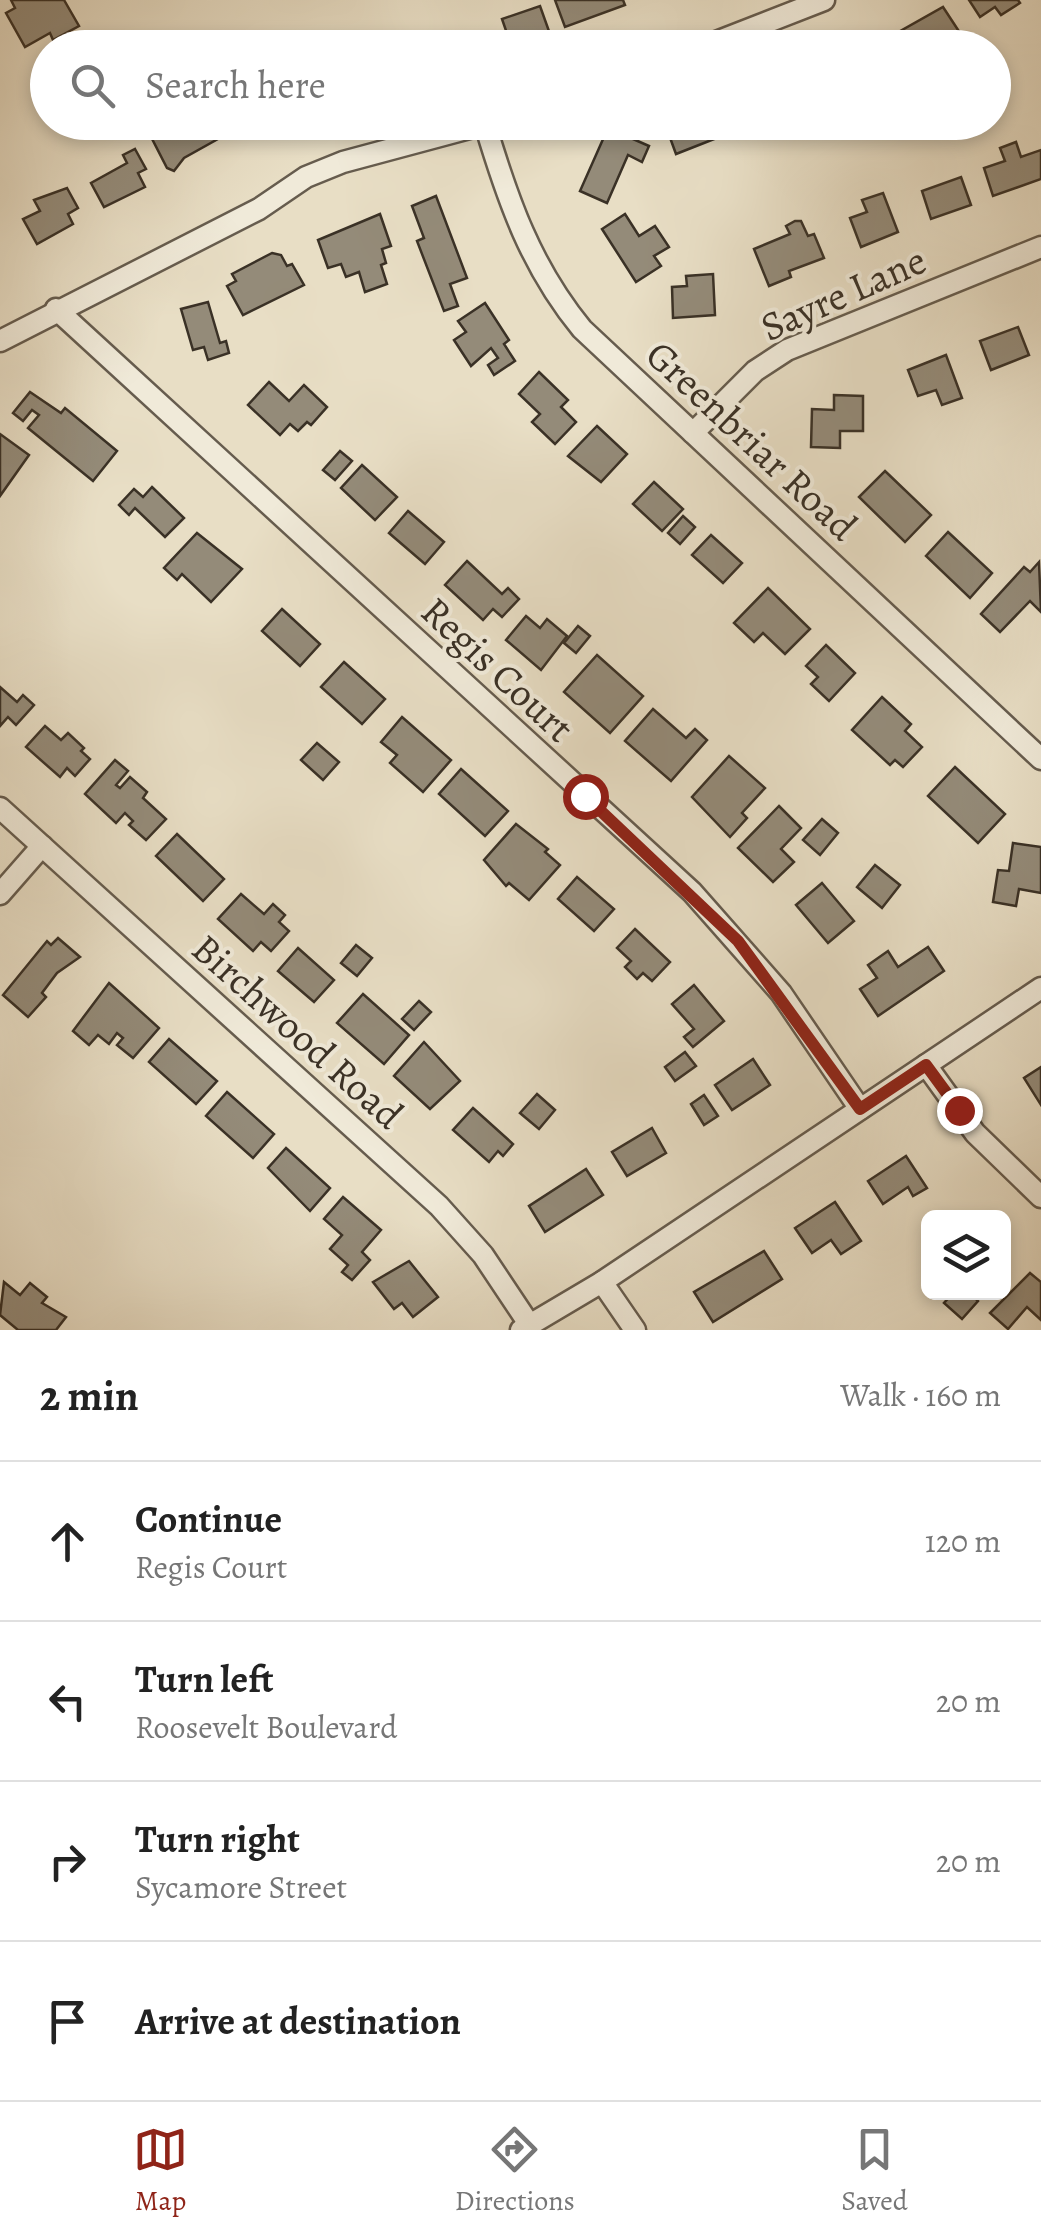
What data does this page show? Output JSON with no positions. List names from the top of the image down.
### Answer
{
  "streets": {
    "street": [
      "Sayre Lane",
      "Greenbriar Road",
      "Regis Court",
      "Birchwood Road"
    ]
  },
  "crossings": [
    ["Sayre Lane", "Greenbriar Road"]
  ],
  "page": {
    "search": "Search here",
    "heading": ["2 min", "Walk · 160 m"],
    "list": [
      ["Continue", "Regis Court", "120 m"],
      ["Turn left", "Roosevelt Boulevard", "20 m"],
      ["Turn right", "Sycamore Street", "20 m"],
      "Arrive at destination"
    ],
    "nav": ["Map", "Directions", "Saved"]
  }
}
